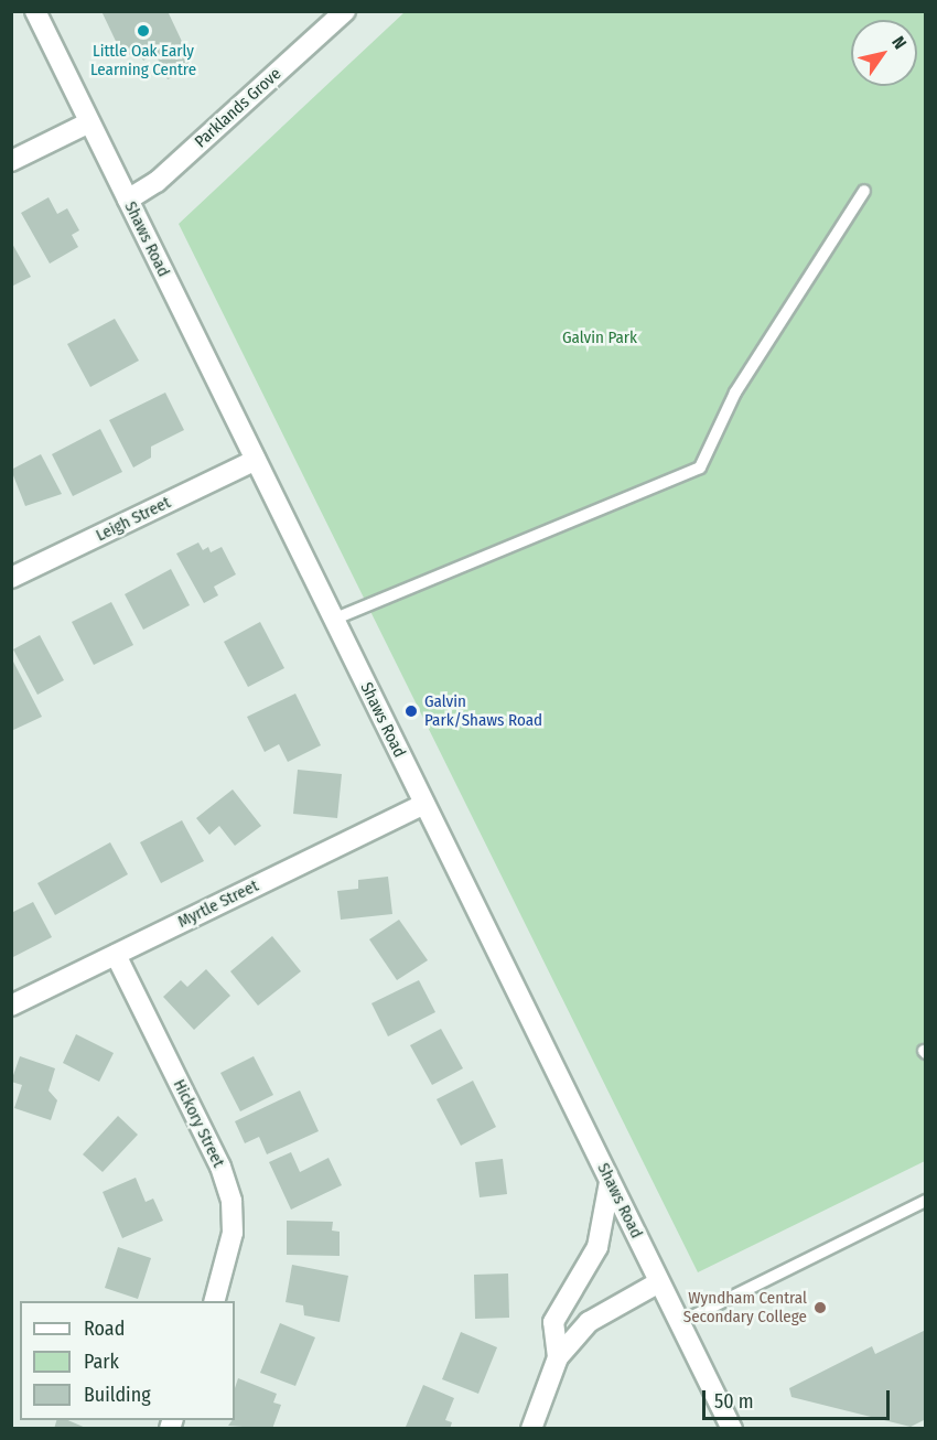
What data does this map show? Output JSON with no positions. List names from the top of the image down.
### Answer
{
  "streets": {
    "street": [
      "Parklands Grove",
      "Shaws Road",
      "Leigh Street",
      "Myrtle Street",
      "Hickory Street"
    ]
  },
  "crossings": [
    ["Parklands Grove", "Shaws Road"],
    ["Shaws Road", "Leigh Street"],
    ["Shaws Road", "Myrtle Street"],
    ["Myrtle Street", "Hickory Street"]
  ],
  "parks": ["Galvin Park"],
  "places": ["Little Oak Early Learning Centre", "Galvin Park/Shaws Road", "Wyndham Central Secondary College"],
  "legend": ["Road", "Park", "Building"],
  "scale_bar": "50 m",
  "north": "top right"
}
